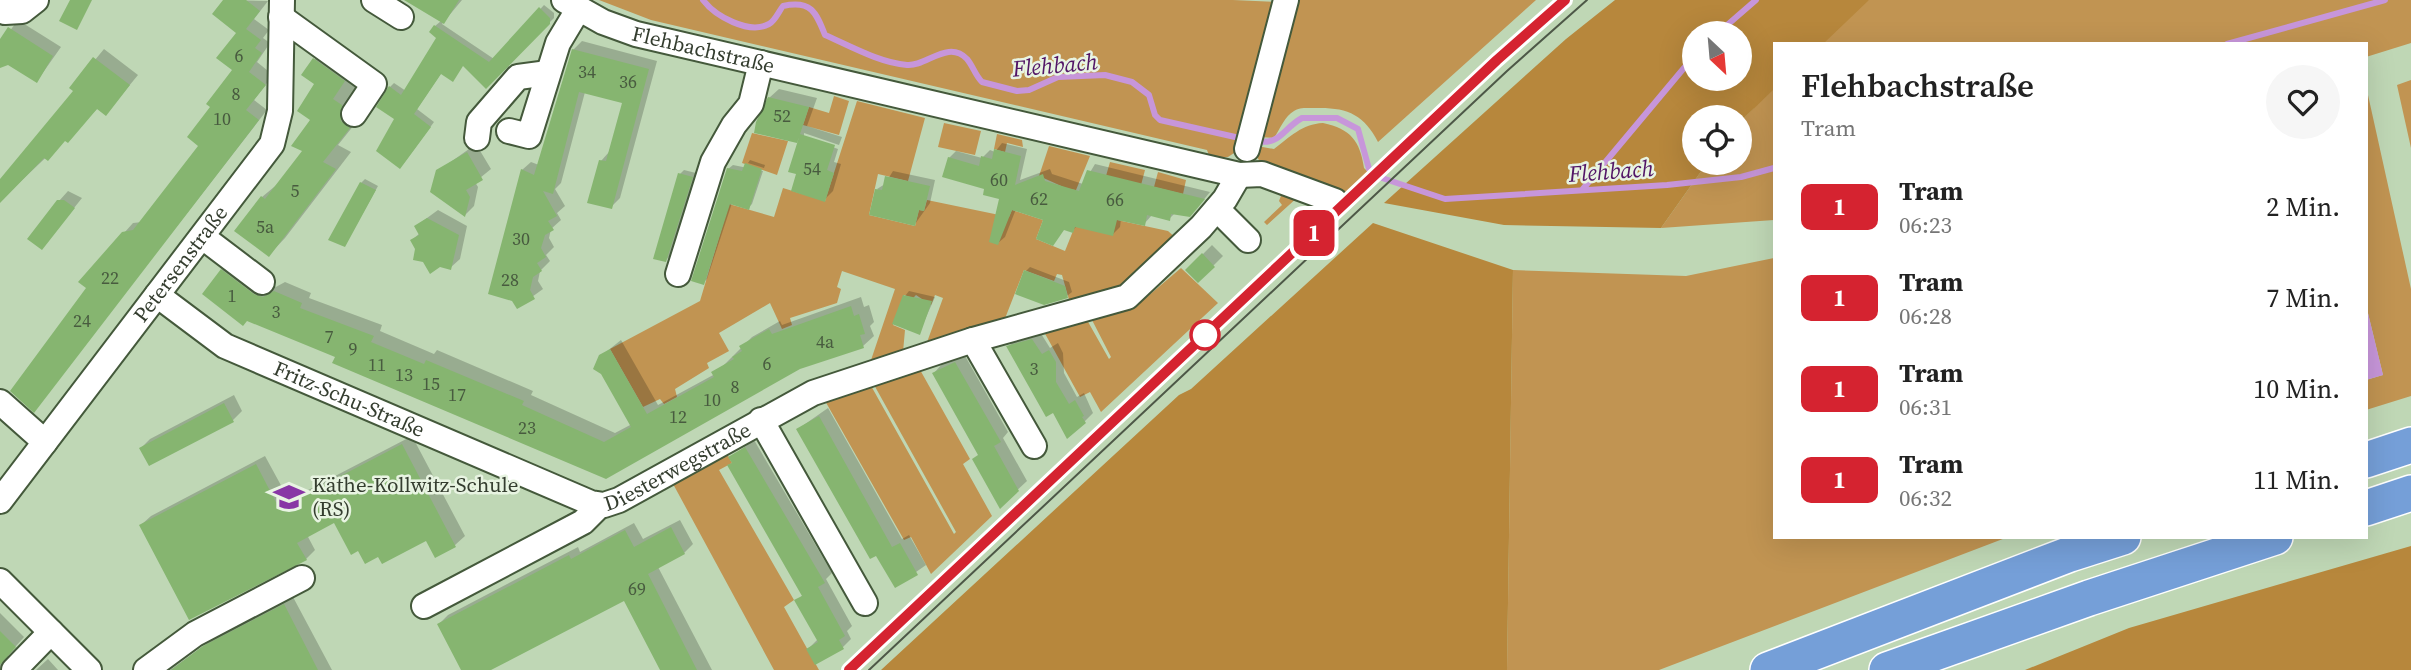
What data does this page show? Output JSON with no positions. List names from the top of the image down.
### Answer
{
  "streets": {
    "street": [
      "Flehbachstraße",
      "Petersenstraße",
      "Fritz-Schu-Straße",
      "Diesterwegstraße"
    ]
  },
  "crossings": [
    ["Flehbachstraße", "Diesterwegstraße"],
    ["Petersenstraße", "Fritz-Schu-Straße"],
    ["Fritz-Schu-Straße", "Diesterwegstraße"]
  ],
  "water": ["Flehbach"],
  "places": {
    "school or university": ["Käthe-Kollwitz-Schule (RS)"]
  },
  "lines": ["tram line 1"],
  "house_numbers": [
    "6",
    "34",
    "36",
    "8",
    "52",
    "10",
    "54",
    "60",
    "5",
    "62",
    "66",
    "5a",
    "30",
    "22",
    "28",
    "1",
    "3",
    "24",
    "7",
    "4a",
    "9",
    "6",
    "11",
    "3",
    "13",
    "15",
    "8",
    "17",
    "10",
    "12",
    "23",
    "69"
  ],
  "north": "bottom right",
  "page": {
    "on_map": "1",
    "heading": ["Flehbachstraße", "Tram"],
    "list": [
      {
        "mark": "1",
        "name": "Tram",
        "note": "06:23",
        "value": "2 Min."
      },
      {
        "mark": "1",
        "name": "Tram",
        "note": "06:28",
        "value": "7 Min."
      },
      {
        "mark": "1",
        "name": "Tram",
        "note": "06:31",
        "value": "10 Min."
      },
      {
        "mark": "1",
        "name": "Tram",
        "note": "06:32",
        "value": "11 Min."
      }
    ]
  }
}
